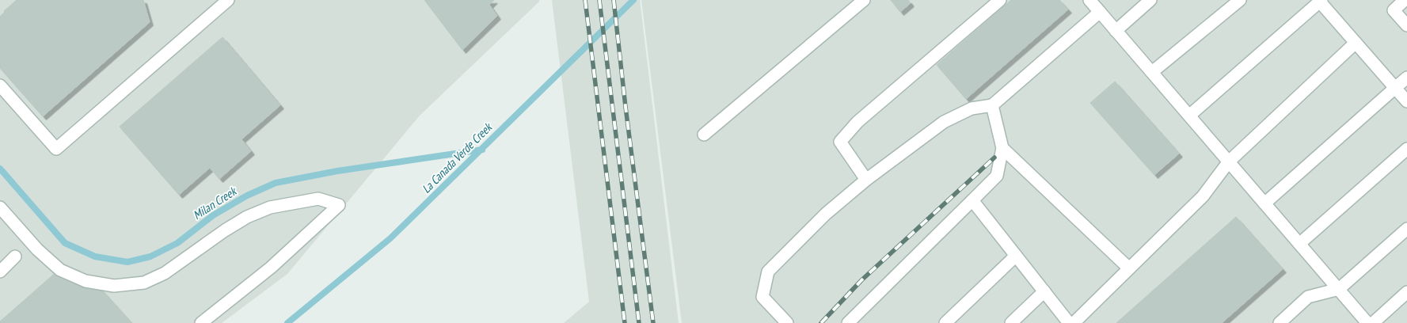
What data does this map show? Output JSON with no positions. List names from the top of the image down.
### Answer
{
  "water": ["La Canada Verde Creek", "Milan Creek"]
}
